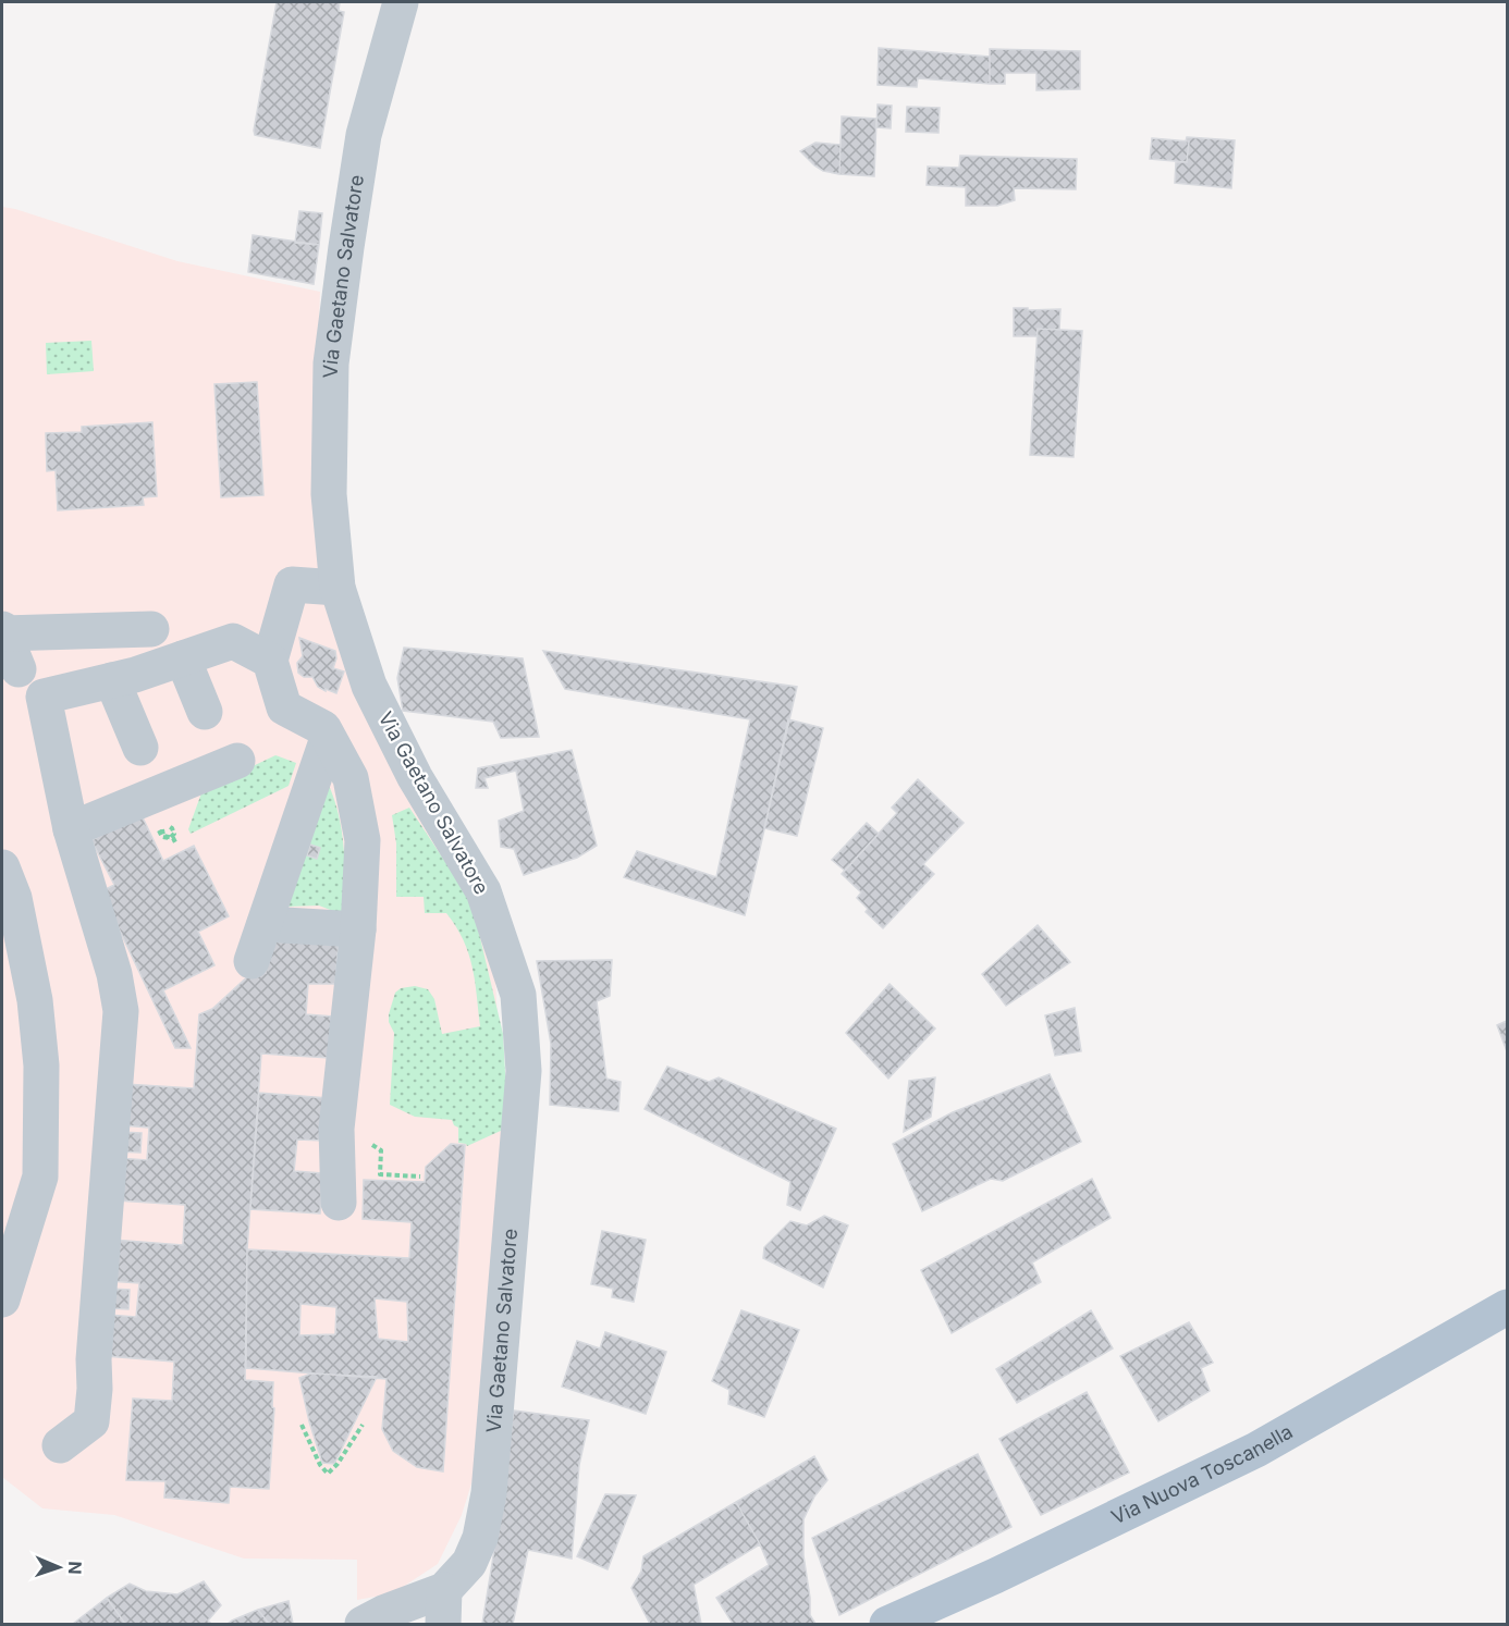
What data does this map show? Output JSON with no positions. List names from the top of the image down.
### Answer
{
  "streets": {
    "main road": ["Via Nuova Toscanella"],
    "street": ["Via Gaetano Salvatore"]
  },
  "north": "right"
}
